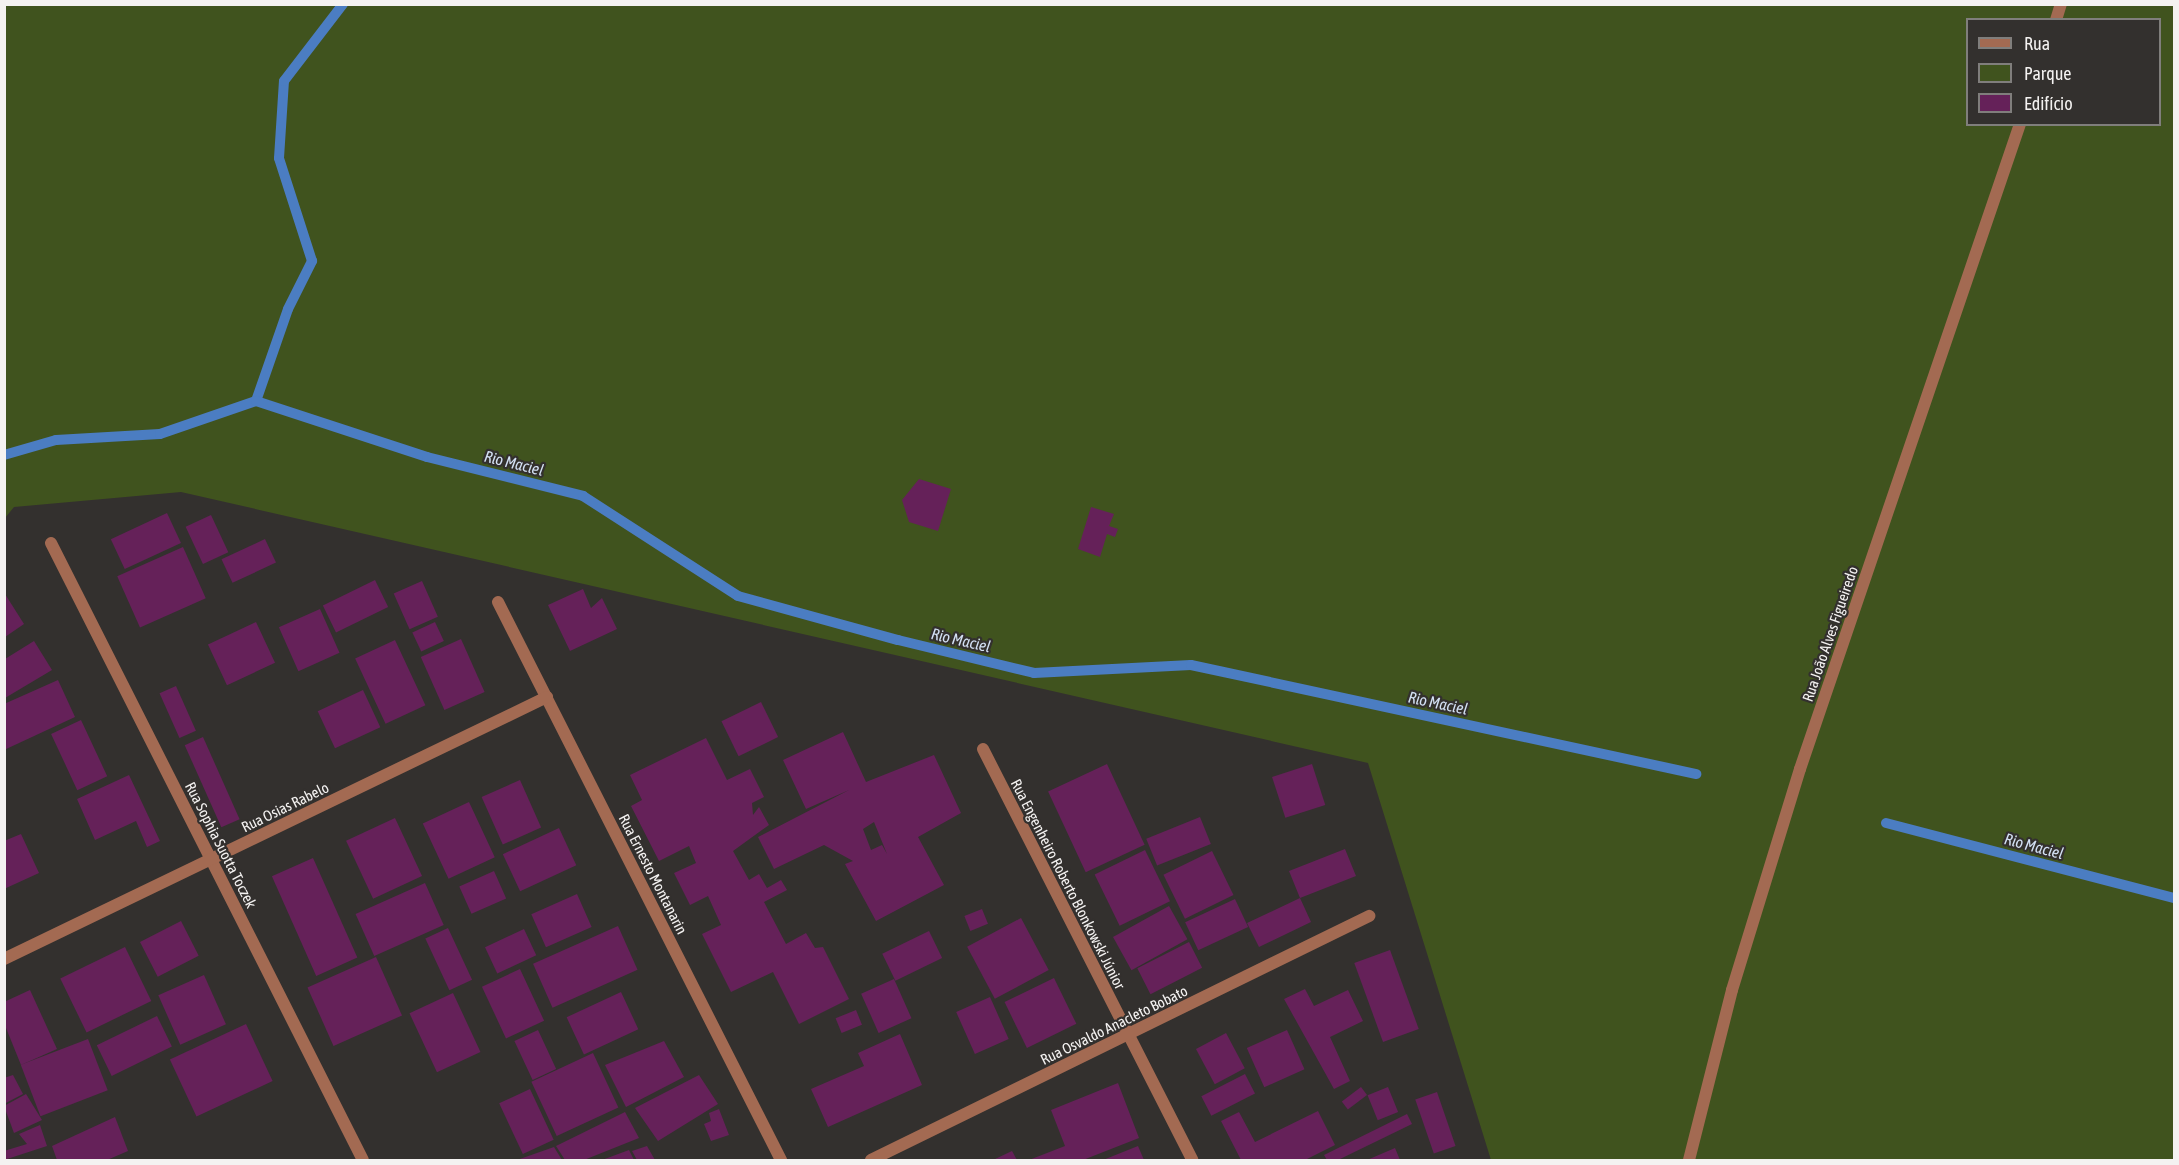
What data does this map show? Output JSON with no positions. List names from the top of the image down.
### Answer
{
  "streets": {
    "street": [
      "Rua João Alves Figueiredo",
      "Rua Osias Rabelo",
      "Rua Sophia Suotta Toczek",
      "Rua Ernesto Montanarin",
      "Rua Engenheiro Roberto Blonkowski Júnior",
      "Rua Osvaldo Anacleto Bobato"
    ]
  },
  "crossings": [
    ["Rua Osias Rabelo", "Rua Sophia Suotta Toczek"],
    ["Rua Osias Rabelo", "Rua Ernesto Montanarin"],
    ["Rua Engenheiro Roberto Blonkowski Júnior", "Rua Osvaldo Anacleto Bobato"]
  ],
  "water": ["Rio Maciel"],
  "legend": ["Rua", "Parque", "Edifício"]
}
